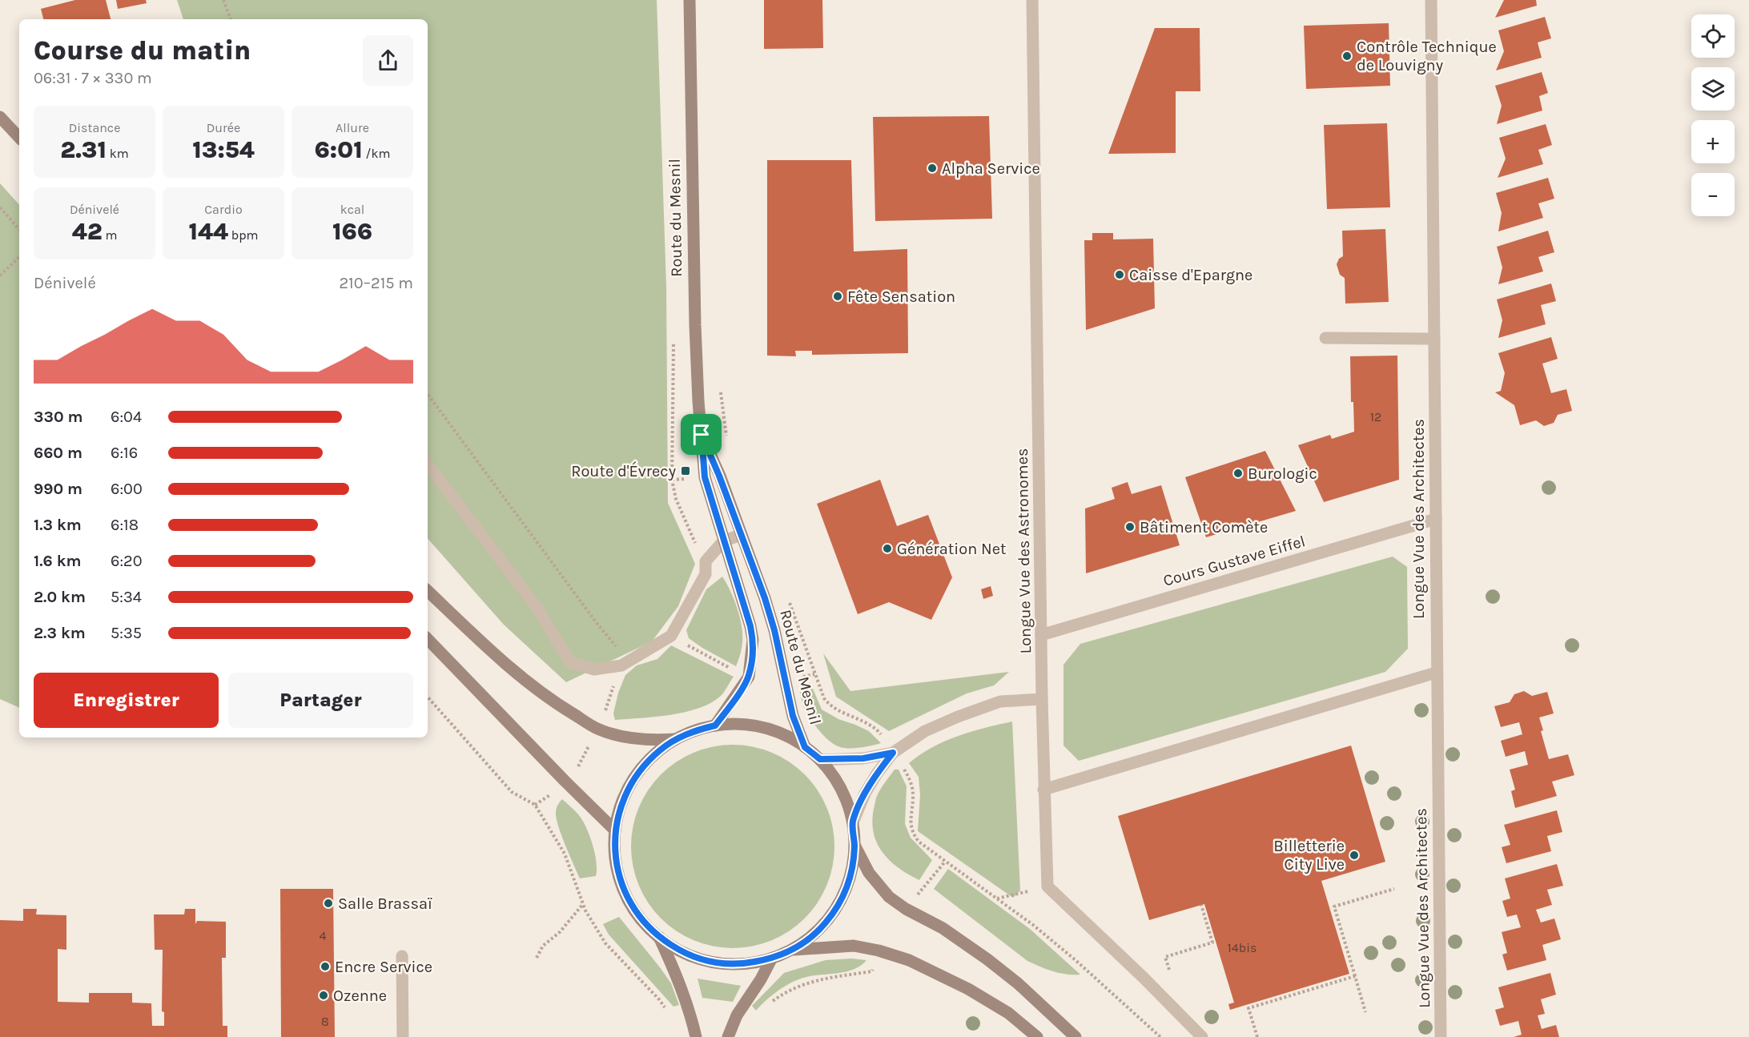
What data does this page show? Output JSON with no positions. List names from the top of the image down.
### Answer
{
  "streets": {
    "main road": ["Route du Mesnil"],
    "street": ["Longue Vue des Architectes", "Longue Vue des Astronomes", "Cours Gustave Eiffel"]
  },
  "crossings": [
    ["Longue Vue des Architectes", "Cours Gustave Eiffel"],
    ["Longue Vue des Astronomes", "Cours Gustave Eiffel"]
  ],
  "places": {
    "other": [
      "Contrôle Technique de Louvigny",
      "Alpha Service",
      "Caisse d'Epargne",
      "Fête Sensation",
      "Burologic",
      "Bâtiment Comète",
      "Génération Net",
      "Billetterie City Live",
      "Salle Brassaï",
      "Encre Service",
      "Ozenne"
    ],
    "transit": ["Route d'Évrecy"]
  },
  "house_numbers": [
    "12",
    "4",
    "14bis",
    "8"
  ],
  "page": {
    "map_buttons": ["+", "−"],
    "heading": ["Course du matin", "06:31 · 7 × 330 m"],
    "stats": [
      ["Distance", "2.31 km"],
      ["Durée", "13:54"],
      ["Allure", "6:01 /km"],
      ["Dénivelé", "42 m"],
      ["Cardio", "144 bpm"],
      ["kcal", "166"]
    ],
    "chart": ["Dénivelé", "210–215 m"],
    "list": [
      {
        "name": "330 m",
        "note": "6:04"
      },
      {
        "name": "660 m",
        "note": "6:16"
      },
      {
        "name": "990 m",
        "note": "6:00"
      },
      {
        "name": "1.3 km",
        "note": "6:18"
      },
      {
        "name": "1.6 km",
        "note": "6:20"
      },
      {
        "name": "2.0 km",
        "note": "5:34"
      },
      {
        "name": "2.3 km",
        "note": "5:35"
      }
    ],
    "buttons": ["Enregistrer", "Partager"]
  }
}
